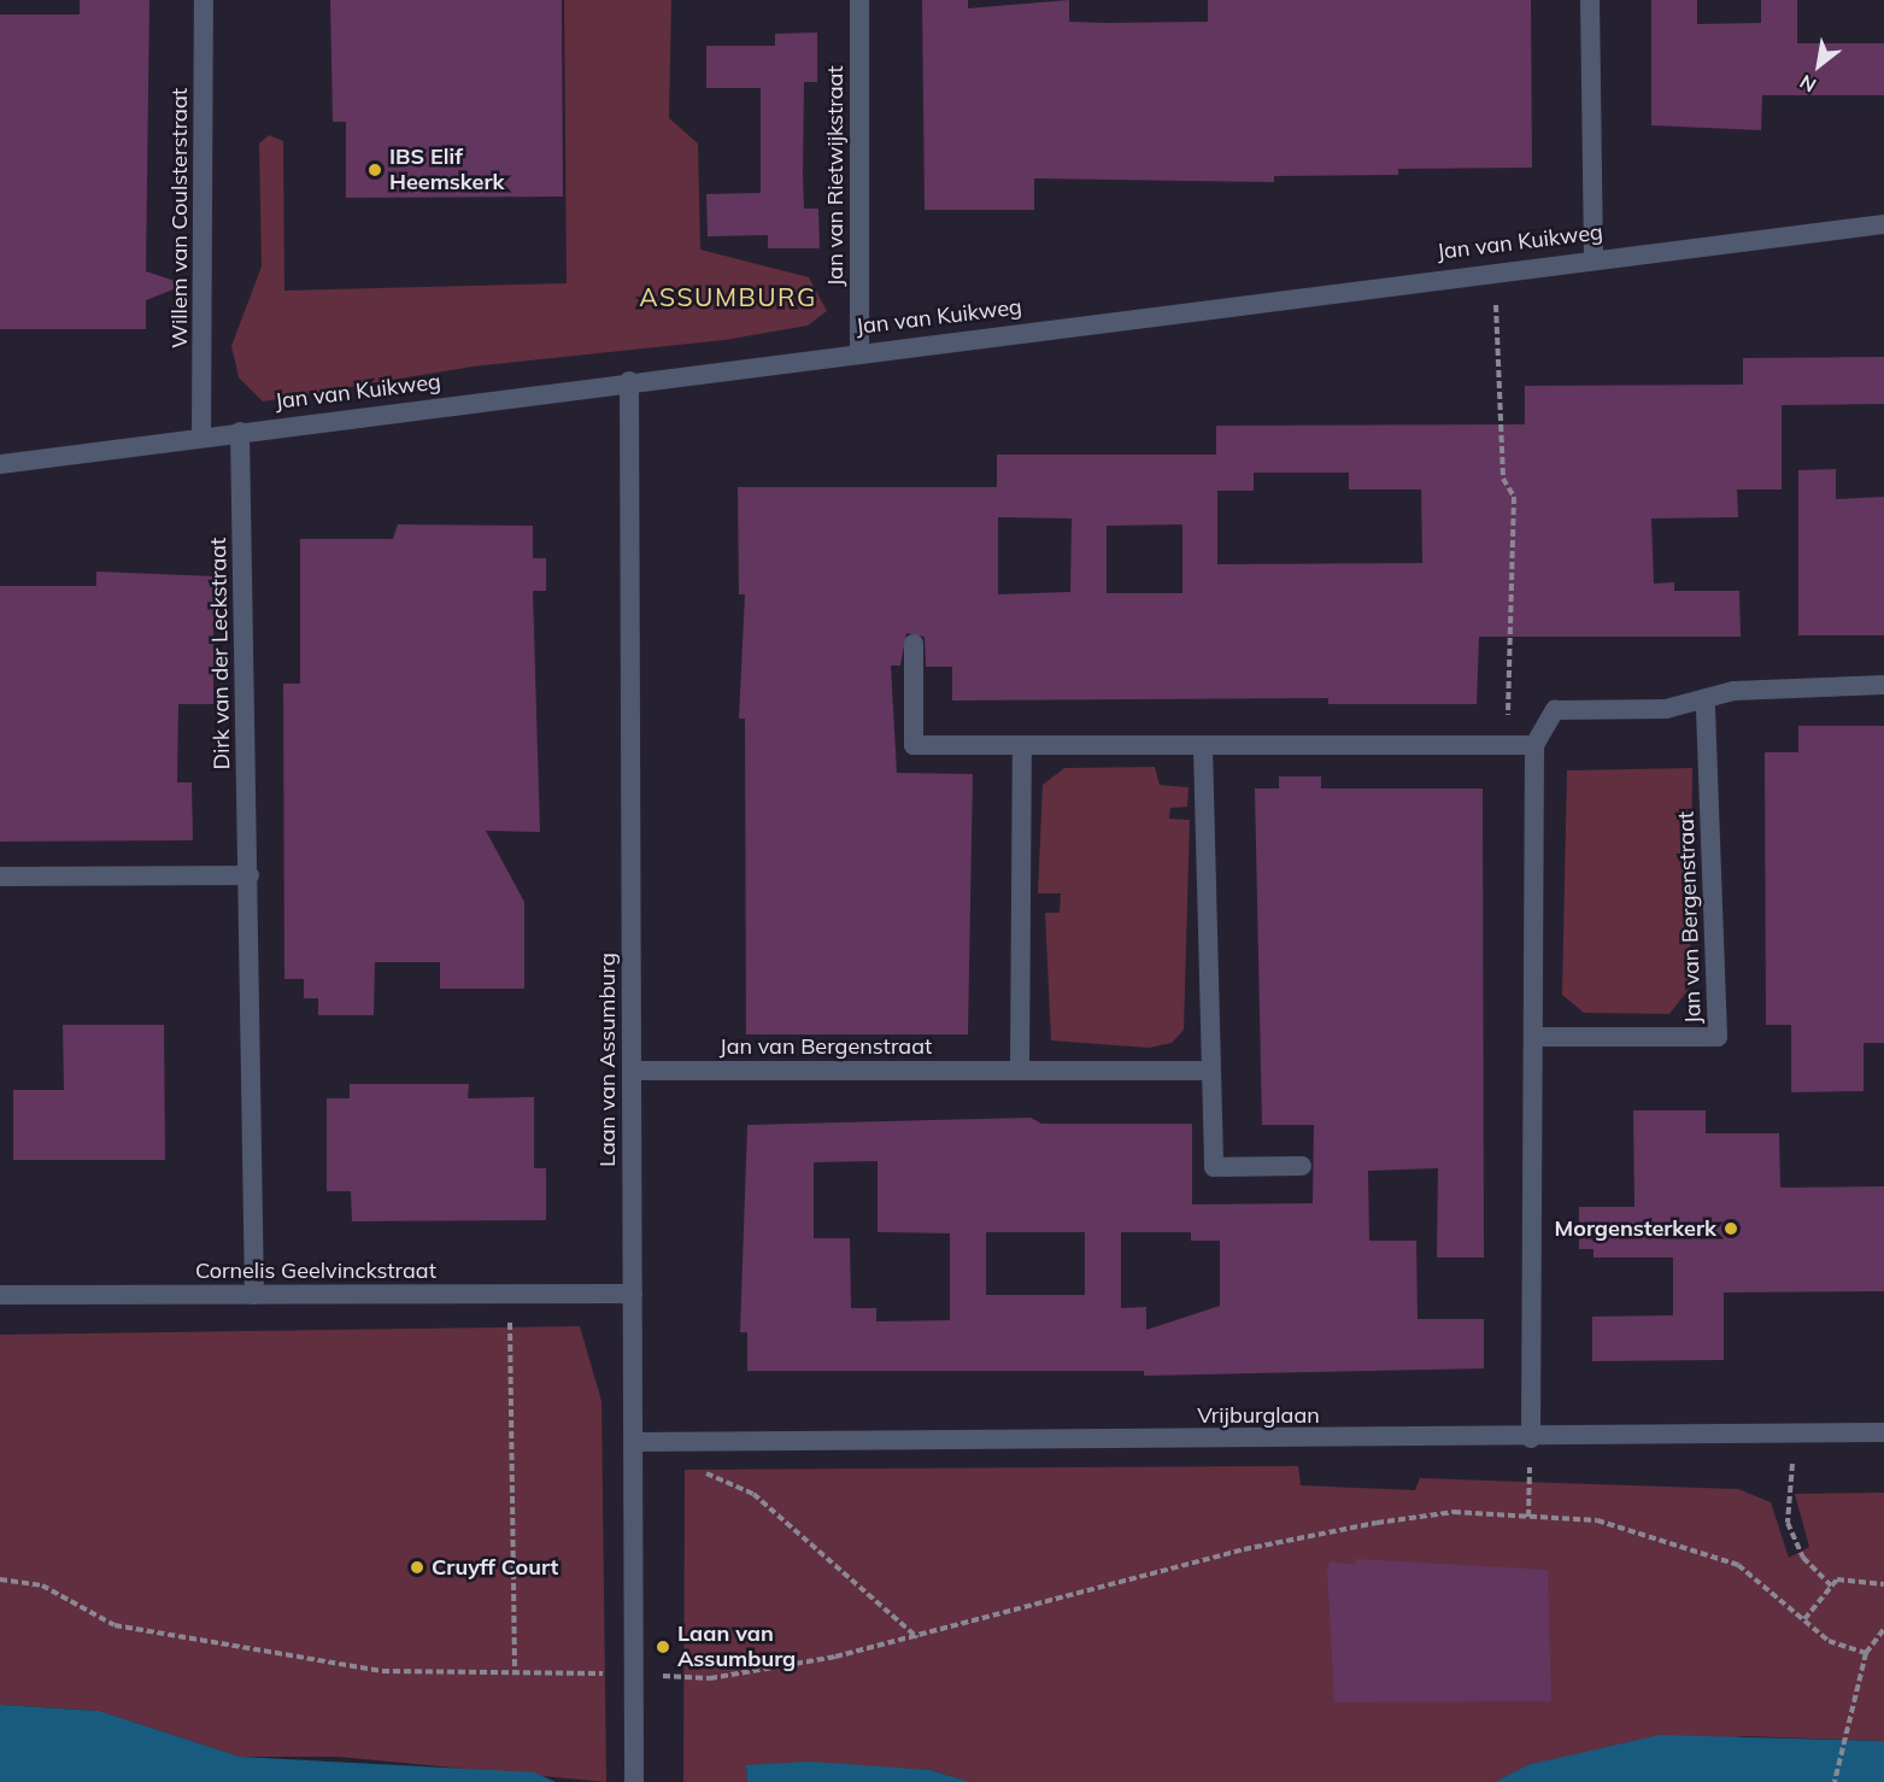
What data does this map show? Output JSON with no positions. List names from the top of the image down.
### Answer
{
  "streets": {
    "street": [
      "Jan van Rietwijkstraat",
      "Willem van Coulsterstraat",
      "Jan van Kuikweg",
      "Dirk van der Leckstraat",
      "Jan van Bergenstraat",
      "Laan van Assumburg",
      "Cornelis Geelvinckstraat",
      "Vrijburglaan"
    ]
  },
  "crossings": [
    ["Jan van Rietwijkstraat", "Jan van Kuikweg"],
    ["Willem van Coulsterstraat", "Jan van Kuikweg"],
    ["Jan van Kuikweg", "Dirk van der Leckstraat"],
    ["Jan van Kuikweg", "Laan van Assumburg"],
    ["Dirk van der Leckstraat", "Cornelis Geelvinckstraat"],
    ["Jan van Bergenstraat", "Laan van Assumburg"],
    ["Laan van Assumburg", "Cornelis Geelvinckstraat"],
    ["Laan van Assumburg", "Vrijburglaan"]
  ],
  "districts": ["ASSUMBURG"],
  "places": [
    "IBS Elif Heemskerk",
    "Morgensterkerk",
    "Cruyff Court",
    "Laan van Assumburg"
  ],
  "north": "bottom left"
}
